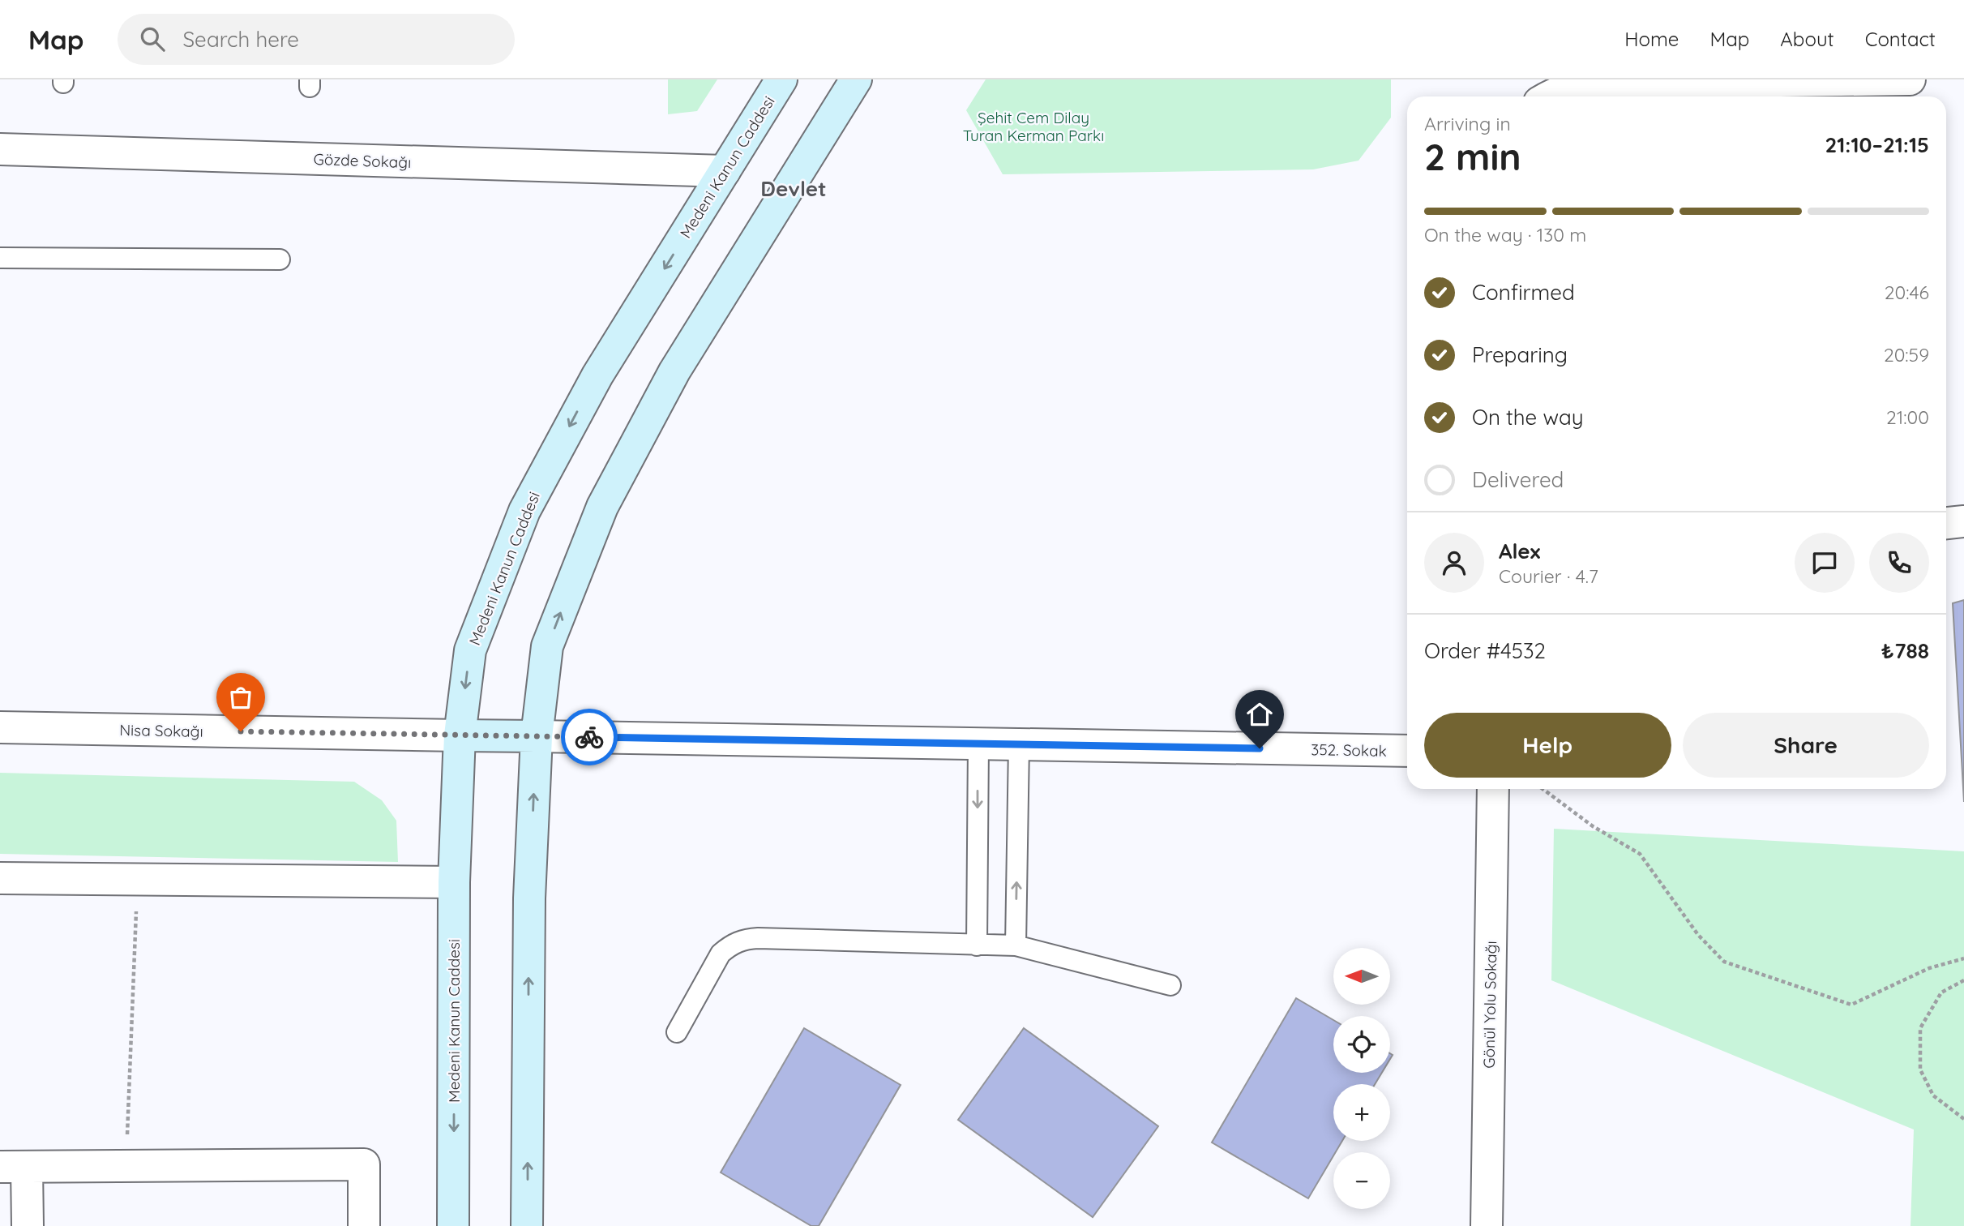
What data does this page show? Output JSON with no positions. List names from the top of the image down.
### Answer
{
  "streets": {
    "main road": ["Medeni Kanun Caddesi"],
    "street": [
      "Gözde Sokağı",
      "Nisa Sokağı",
      "352. Sokak",
      "Gönül Yolu Sokağı"
    ]
  },
  "crossings": [
    ["Gözde Sokağı", "Medeni Kanun Caddesi"],
    ["Medeni Kanun Caddesi", "Nisa Sokağı"]
  ],
  "districts": ["Devlet"],
  "parks": ["Şehit Cem Dilay Turan Kerman Parkı"],
  "north": "left",
  "page": {
    "header": "Map",
    "search": "Search here",
    "nav": [
      "Home",
      "Map",
      "About",
      "Contact"
    ],
    "heading": ["2 min", "Arriving in", "21:10–21:15"],
    "panel": [
      "Alex",
      "Courier · 4.7",
      "Order #4532",
      "₺788"
    ],
    "bar": "On the way · 130 m",
    "list": [
      ["Confirmed", "20:46"],
      ["Preparing", "20:59"],
      ["On the way", "21:00"],
      "Delivered"
    ],
    "buttons": ["Help", "Share"],
    "map_buttons": ["+", "−"]
  }
}
